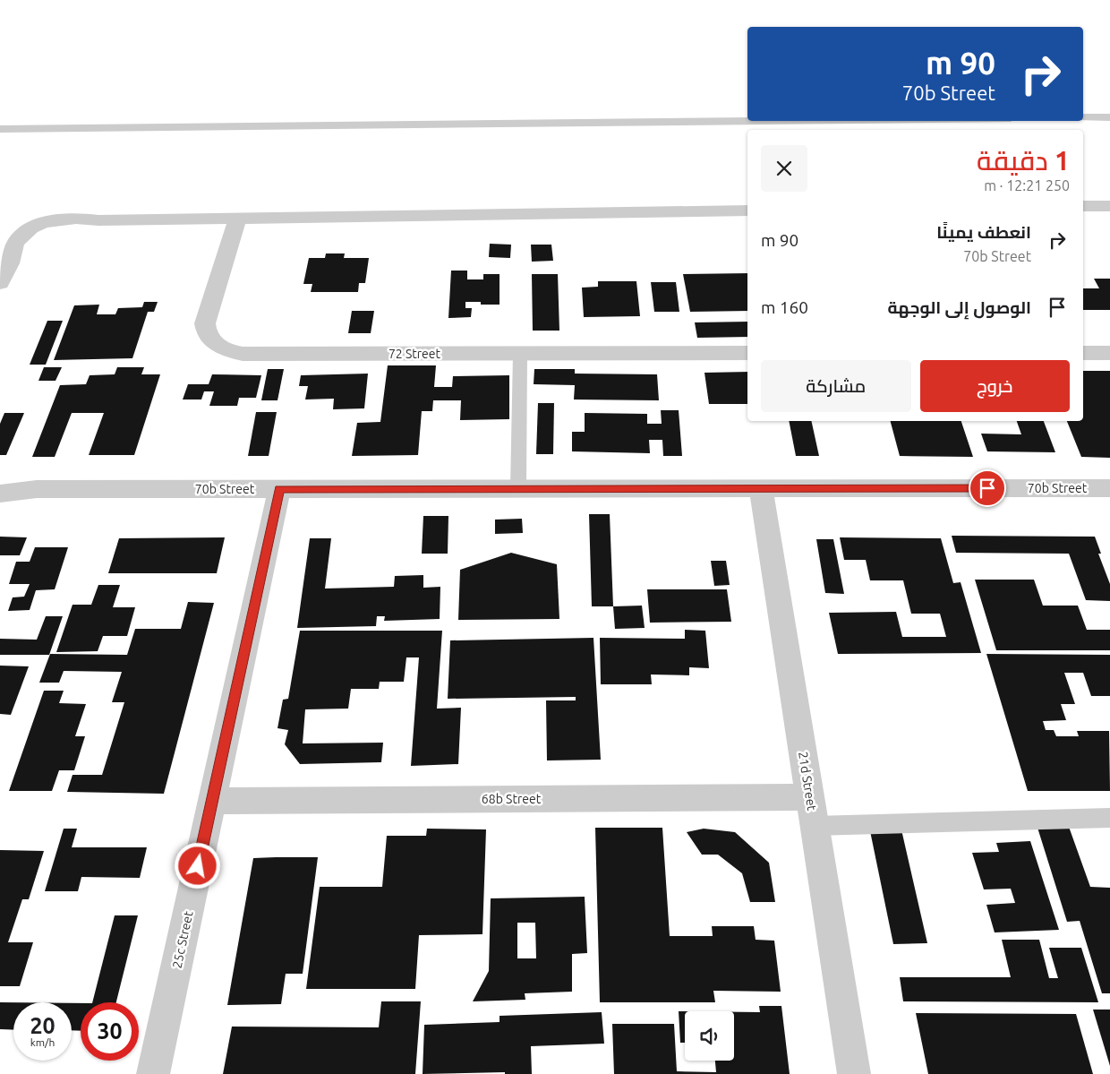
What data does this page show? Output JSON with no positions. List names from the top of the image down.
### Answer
{
  "streets": {
    "street": [
      "72 Street",
      "70b Street",
      "21d Street",
      "68b Street",
      "25c Street"
    ]
  },
  "crossings": [
    ["70b Street", "21d Street"],
    ["70b Street", "25c Street"],
    ["21d Street", "68b Street"],
    ["68b Street", "25c Street"]
  ],
  "page": {
    "turn": ["90 m", "70b Street"],
    "heading": ["1 دقيقة", "250 m · 12:21"],
    "list": [
      {
        "name": "انعطف يمينًا",
        "note": "70b Street",
        "value": "90 m"
      },
      {
        "name": "الوصول إلى الوجهة",
        "value": "160 m"
      }
    ],
    "buttons": ["خروج", "مشاركة"],
    "speed": "20 km/h",
    "limit": "30"
  }
}
